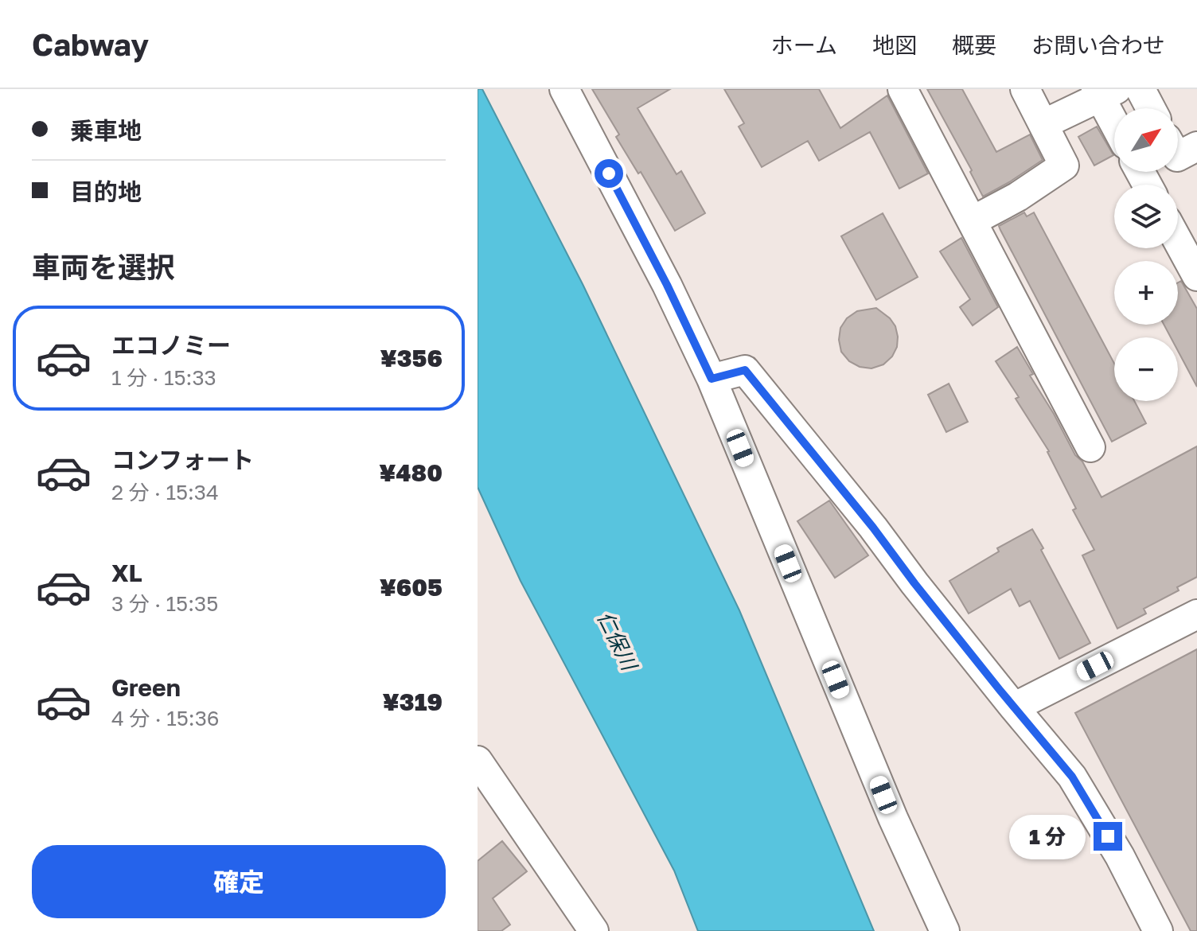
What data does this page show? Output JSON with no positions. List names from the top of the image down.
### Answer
{
  "water": ["仁保川"],
  "north": "top right",
  "page": {
    "header": "Cabway",
    "nav": [
      "ホーム",
      "地図",
      "概要",
      "お問い合わせ"
    ],
    "banner": ["乗車地", "目的地"],
    "map_buttons": ["+", "−"],
    "heading": "車両を選択",
    "list": [
      {
        "name": "エコノミー",
        "note": "1 分 · 15:33",
        "value": "¥356"
      },
      {
        "name": "コンフォート",
        "note": "2 分 · 15:34",
        "value": "¥480"
      },
      {
        "name": "XL",
        "note": "3 分 · 15:35",
        "value": "¥605"
      },
      {
        "name": "Green",
        "note": "4 分 · 15:36",
        "value": "¥319"
      }
    ],
    "bubble": "1 分",
    "buttons": "確定"
  }
}
